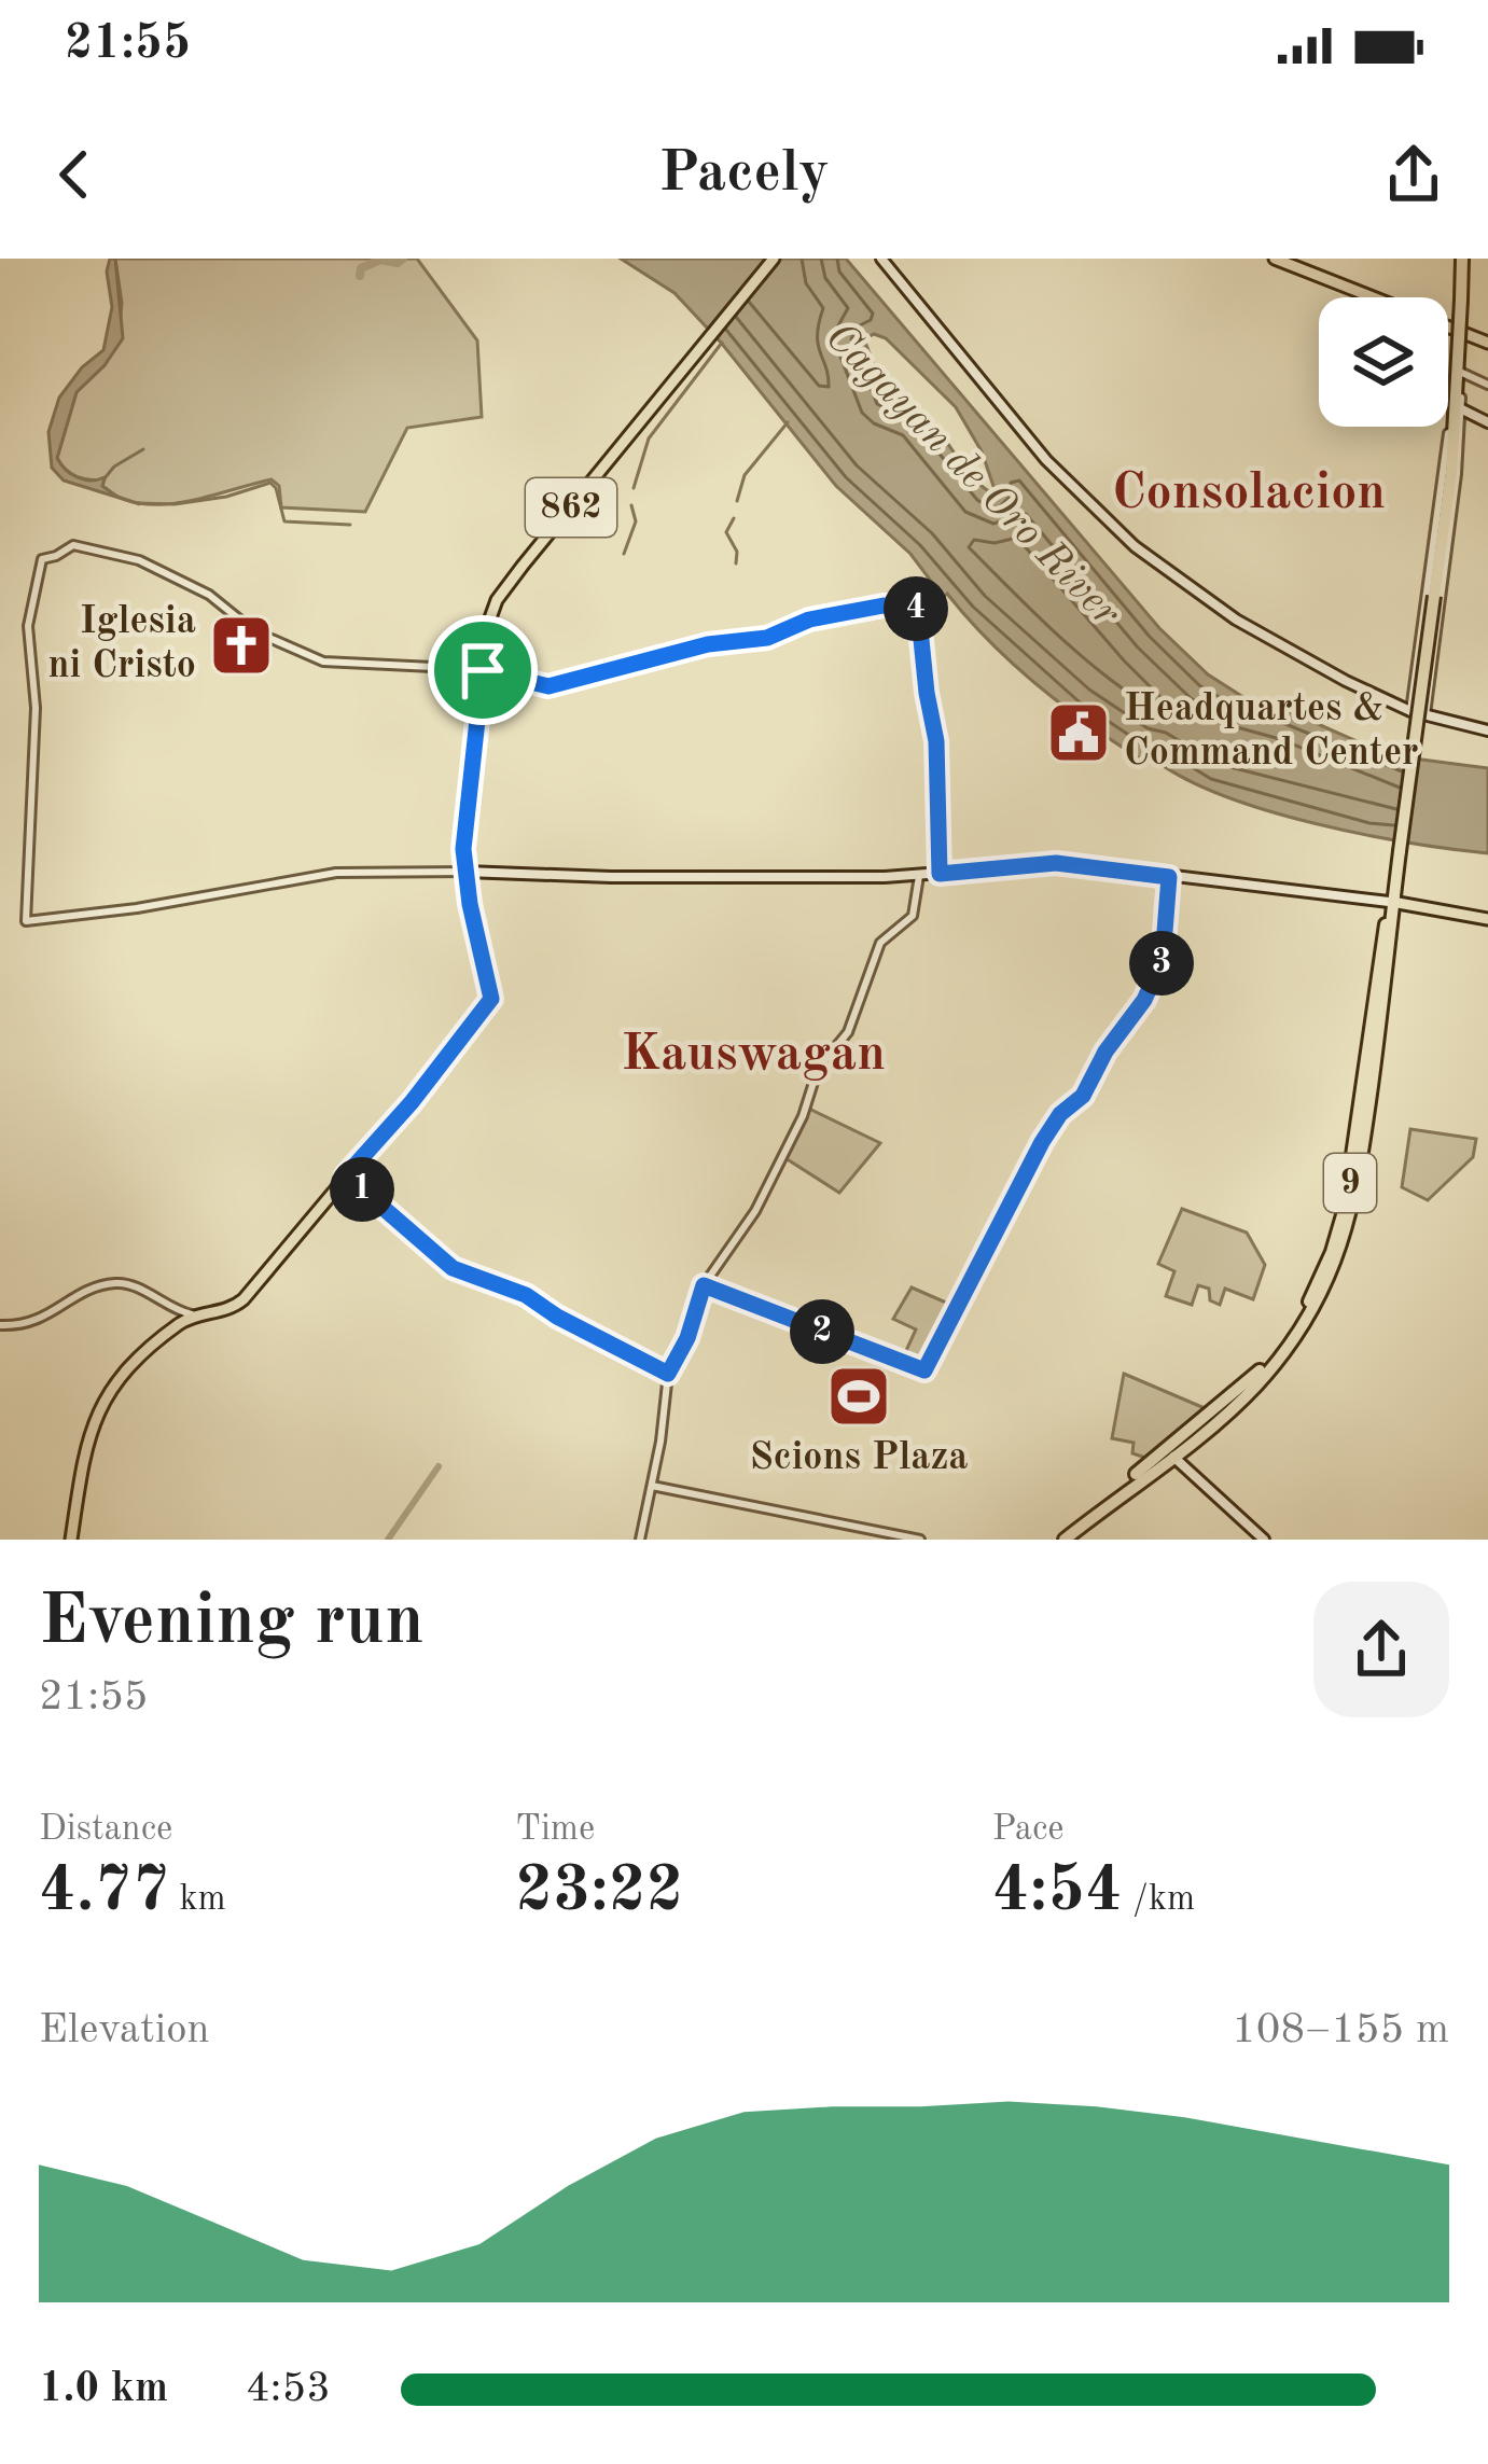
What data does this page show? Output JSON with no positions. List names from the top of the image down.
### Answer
{
  "streets": {
    "highway": ["9"],
    "main road": ["862"]
  },
  "districts": ["Consolacion", "Kauswagan"],
  "water": ["Cagayan de Oro River"],
  "places": {
    "church": ["Iglesia ni Cristo"],
    "public building": ["Headquartes & Command Center"],
    "sports": ["Scions Plaza"]
  },
  "page": {
    "status": "21:55",
    "header": "Pacely",
    "pins": [
      "4",
      "3",
      "1",
      "2"
    ],
    "heading": ["Evening run", "21:55"],
    "stats": [
      ["Distance", "4.77 km"],
      ["Time", "23:22"],
      ["Pace", "4:54 /km"]
    ],
    "chart": ["Elevation", "108–155 m"],
    "list": [
      {
        "name": "1.0 km",
        "note": "4:53"
      }
    ]
  }
}
